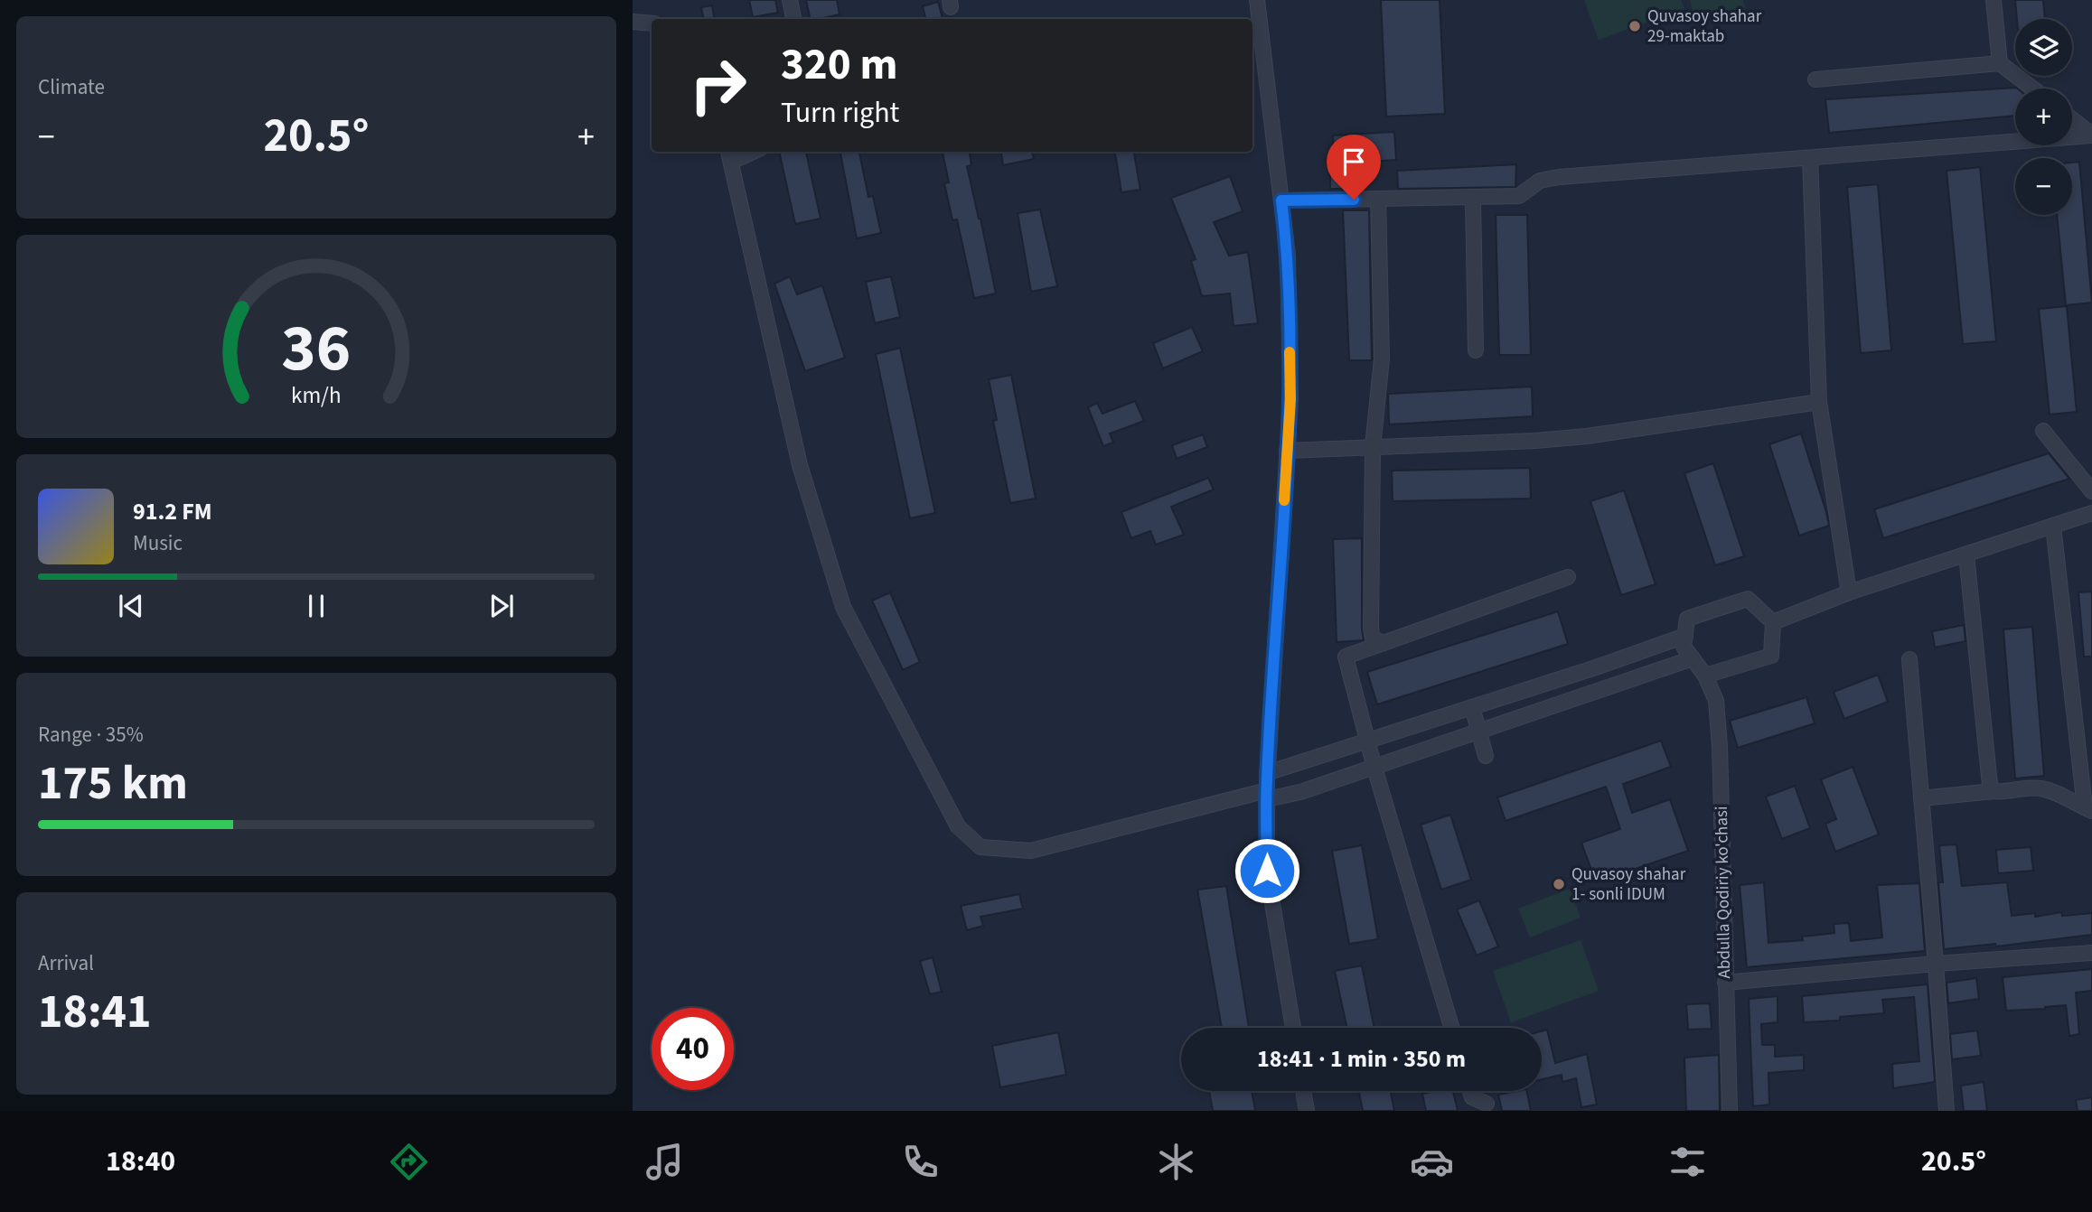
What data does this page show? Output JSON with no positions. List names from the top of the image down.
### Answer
{
  "streets": {
    "street": ["Abdulla Qodiriy ko'chasi"]
  },
  "places": ["Quvasoy shahar 29-maktab", "Quvasoy shahar 1- sonli IDUM"],
  "page": {
    "tile": [
      "Climate",
      ["Range · 35%", "175 km"],
      ["Arrival", "18:41"]
    ],
    "map_buttons": ["+", "−"],
    "turn": ["320 m", "Turn right"],
    "heat": ["−", "20.5°", "+"],
    "song": ["91.2 FM", "Music"],
    "limit": "40",
    "trip": "18:41 · 1 min · 350 m",
    "tabs": ["18:40", "20.5°"],
    "gauge": ["36", "km/h"]
  }
}
